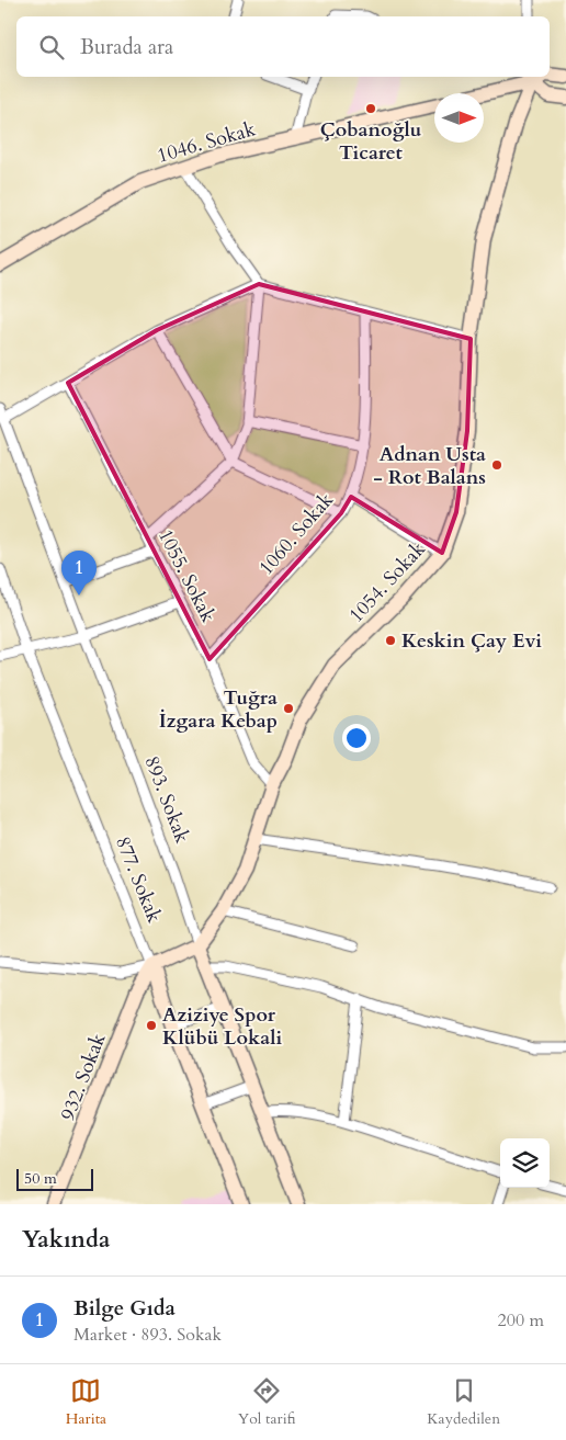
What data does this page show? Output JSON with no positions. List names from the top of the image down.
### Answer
{
  "streets": {
    "street": [
      "1046. Sokak",
      "1060. Sokak",
      "1055. Sokak",
      "1054. Sokak",
      "893. Sokak",
      "877. Sokak",
      "932. Sokak"
    ]
  },
  "crossings": [
    ["1060. Sokak", "1055. Sokak"],
    ["1055. Sokak", "1054. Sokak"],
    ["1054. Sokak", "893. Sokak"],
    ["877. Sokak", "932. Sokak"]
  ],
  "places": [
    "Çobanoğlu Ticaret",
    "Adnan Usta - Rot Balans",
    "Keskin Çay Evi",
    "Tuğra İzgara Kebap",
    "Aziziye Spor Klübü Lokali"
  ],
  "scale_bar": "50 m",
  "north": "right",
  "page": {
    "search": "Burada ara",
    "pins": "1",
    "scale": "50 m",
    "heading": "Yakında",
    "list": [
      {
        "mark": "1",
        "name": "Bilge Gıda",
        "note": "Market · 893. Sokak",
        "value": "200 m"
      }
    ],
    "nav": ["Harita", "Yol tarifi", "Kaydedilen"]
  }
}
